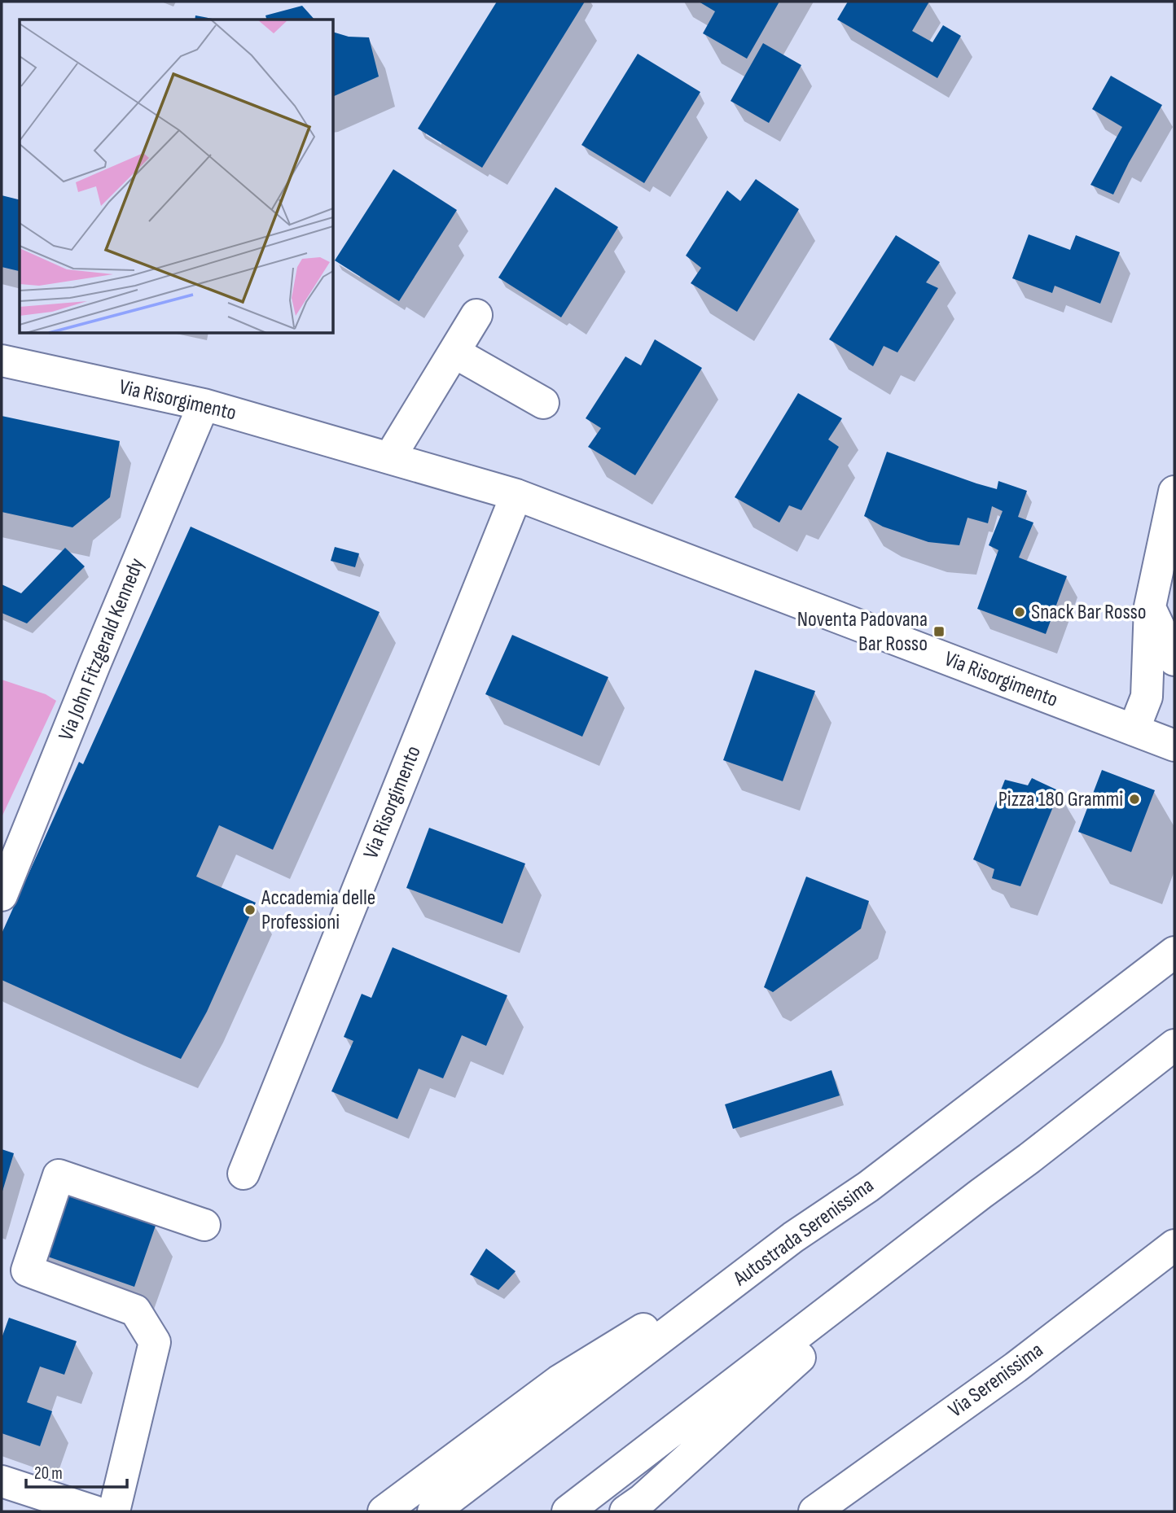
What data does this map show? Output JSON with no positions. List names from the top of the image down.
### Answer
{
  "streets": {
    "main road": [
      "Via Risorgimento",
      "Via John Fitzgerald Kennedy",
      "Autostrada Serenissima",
      "Via Serenissima"
    ]
  },
  "crossings": [
    ["Via Risorgimento", "Via John Fitzgerald Kennedy"]
  ],
  "places": {
    "other": ["Snack Bar Rosso", "Pizza 180 Grammi", "Accademia delle Professioni"],
    "transit": ["Noventa Padovana Bar Rosso"]
  },
  "scale_bar": "20 m"
}
